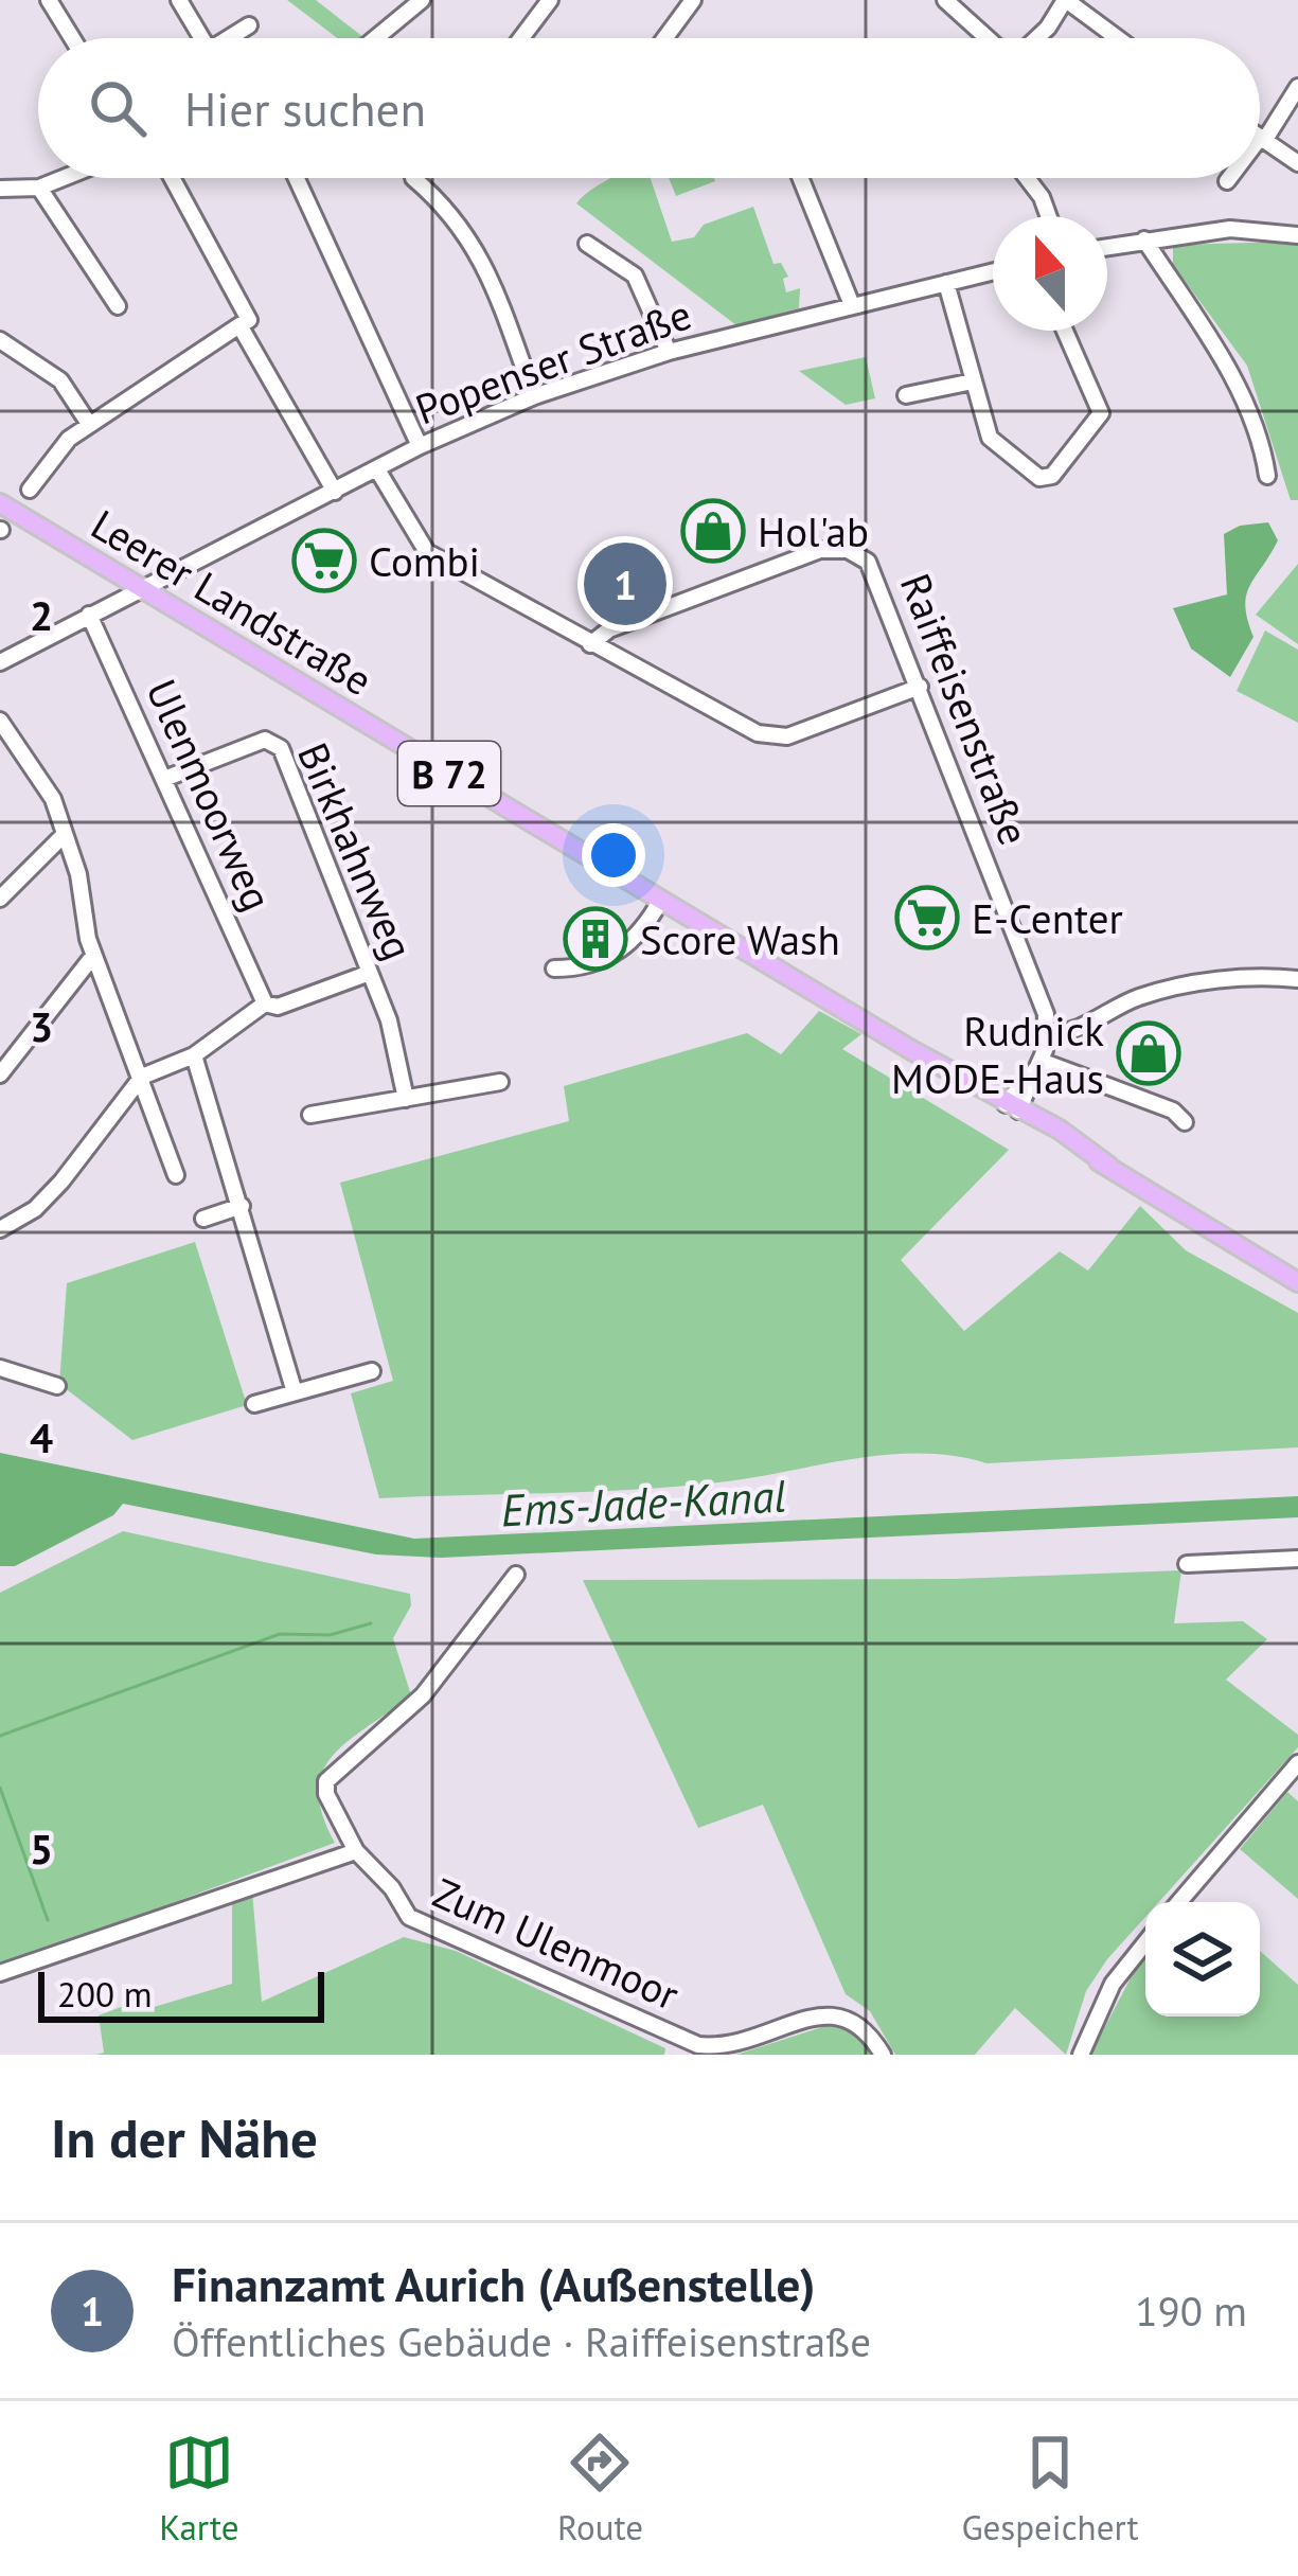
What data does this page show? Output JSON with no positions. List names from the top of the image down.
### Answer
{
  "streets": {
    "main road": ["Leerer Landstraße", "B 72"],
    "street": [
      "Popenser Straße",
      "Raiffeisenstraße",
      "Ulenmoorweg",
      "Birkhahnweg",
      "Zum Ulenmoor"
    ]
  },
  "crossings": [
    ["Popenser Straße", "Leerer Landstraße"],
    ["Popenser Straße", "Ulenmoorweg"],
    ["Ulenmoorweg", "Birkhahnweg"]
  ],
  "water": ["Ems-Jade-Kanal"],
  "places": {
    "shop": ["Hol'ab", "Rudnick MODE-Haus"],
    "supermarket": ["Combi", "E-Center"],
    "building": ["Score Wash"]
  },
  "scale_bar": "200 m",
  "north": "top",
  "page": {
    "search": "Hier suchen",
    "pins": "1",
    "scale": "200 m",
    "heading": "In der Nähe",
    "list": [
      {
        "mark": "1",
        "name": "Finanzamt Aurich (Außenstelle)",
        "note": "Öffentliches Gebäude · Raiffeisenstraße",
        "value": "190 m"
      }
    ],
    "nav": ["Karte", "Route", "Gespeichert"]
  },
  "grid": {
    "rows": [
      "2",
      "3",
      "4",
      "5"
    ]
  }
}
